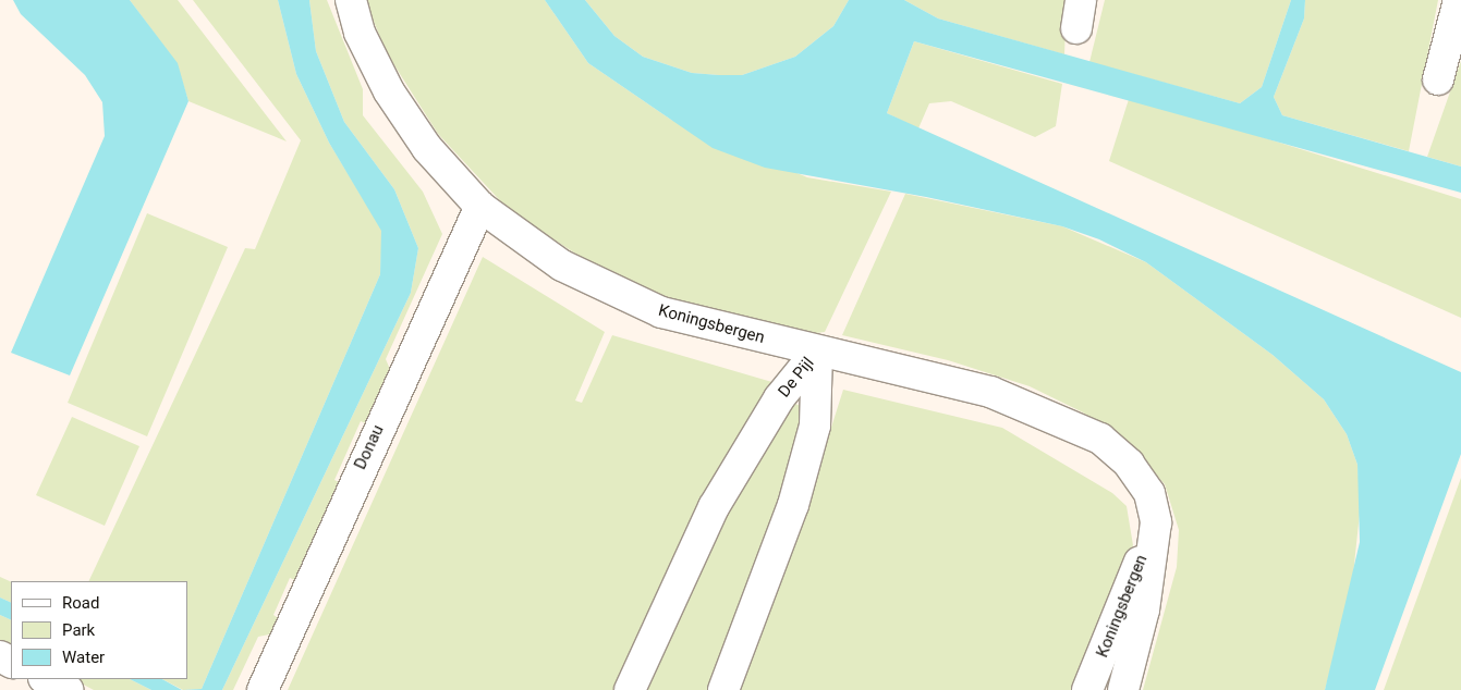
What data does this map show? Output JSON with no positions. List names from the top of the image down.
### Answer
{
  "streets": {
    "street": ["Koningsbergen", "De Pijl", "Donau"]
  },
  "crossings": [
    ["Koningsbergen", "De Pijl"],
    ["Koningsbergen", "Donau"]
  ],
  "legend": ["Road", "Park", "Water"]
}
